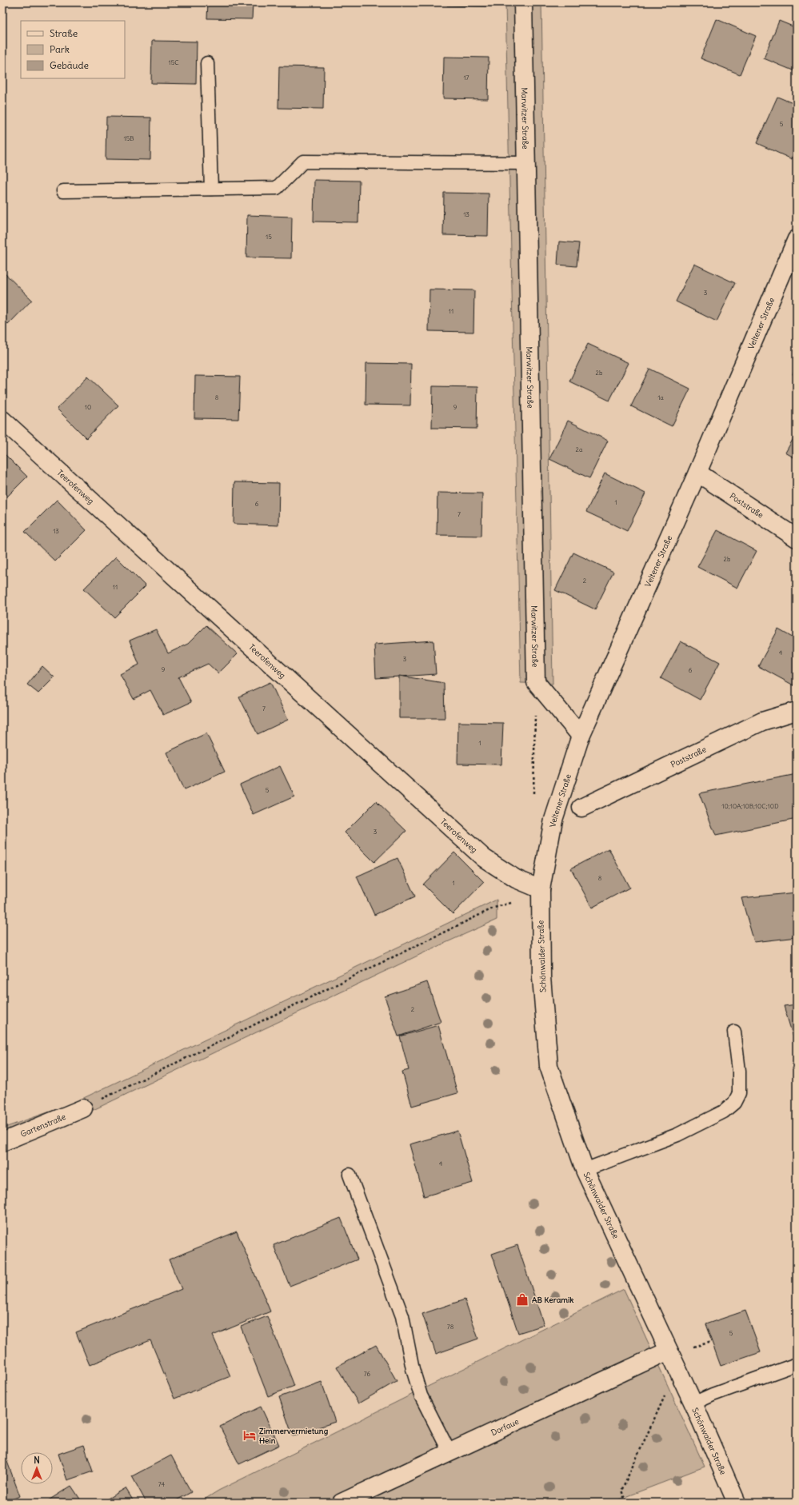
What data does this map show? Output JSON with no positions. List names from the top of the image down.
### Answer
{
  "streets": {
    "street": [
      "Marwitzer Straße",
      "Veltener Straße",
      "Teerofenweg",
      "Poststraße",
      "Schönwalder Straße",
      "Gartenstraße",
      "Dorfaue"
    ]
  },
  "crossings": [
    ["Veltener Straße", "Teerofenweg"],
    ["Veltener Straße", "Poststraße"],
    ["Veltener Straße", "Schönwalder Straße"],
    ["Teerofenweg", "Schönwalder Straße"],
    ["Schönwalder Straße", "Dorfaue"]
  ],
  "places": {
    "shop": ["AB Keramik"],
    "hotel": ["Zimmervermietung Hein"]
  },
  "house_numbers": [
    "15C",
    "17",
    "5",
    "15B",
    "13",
    "15",
    "3",
    "11",
    "2b",
    "8",
    "1a",
    "10",
    "9",
    "2a",
    "1",
    "6",
    "7",
    "13",
    "2b",
    "2",
    "11",
    "4",
    "3",
    "9",
    "6",
    "7",
    "1",
    "5",
    "10;10A;10B;10C;10D",
    "3",
    "8",
    "1",
    "2",
    "4",
    "78",
    "5",
    "76",
    "74"
  ],
  "legend": ["Straße", "Park", "Gebäude"],
  "north": "top"
}
